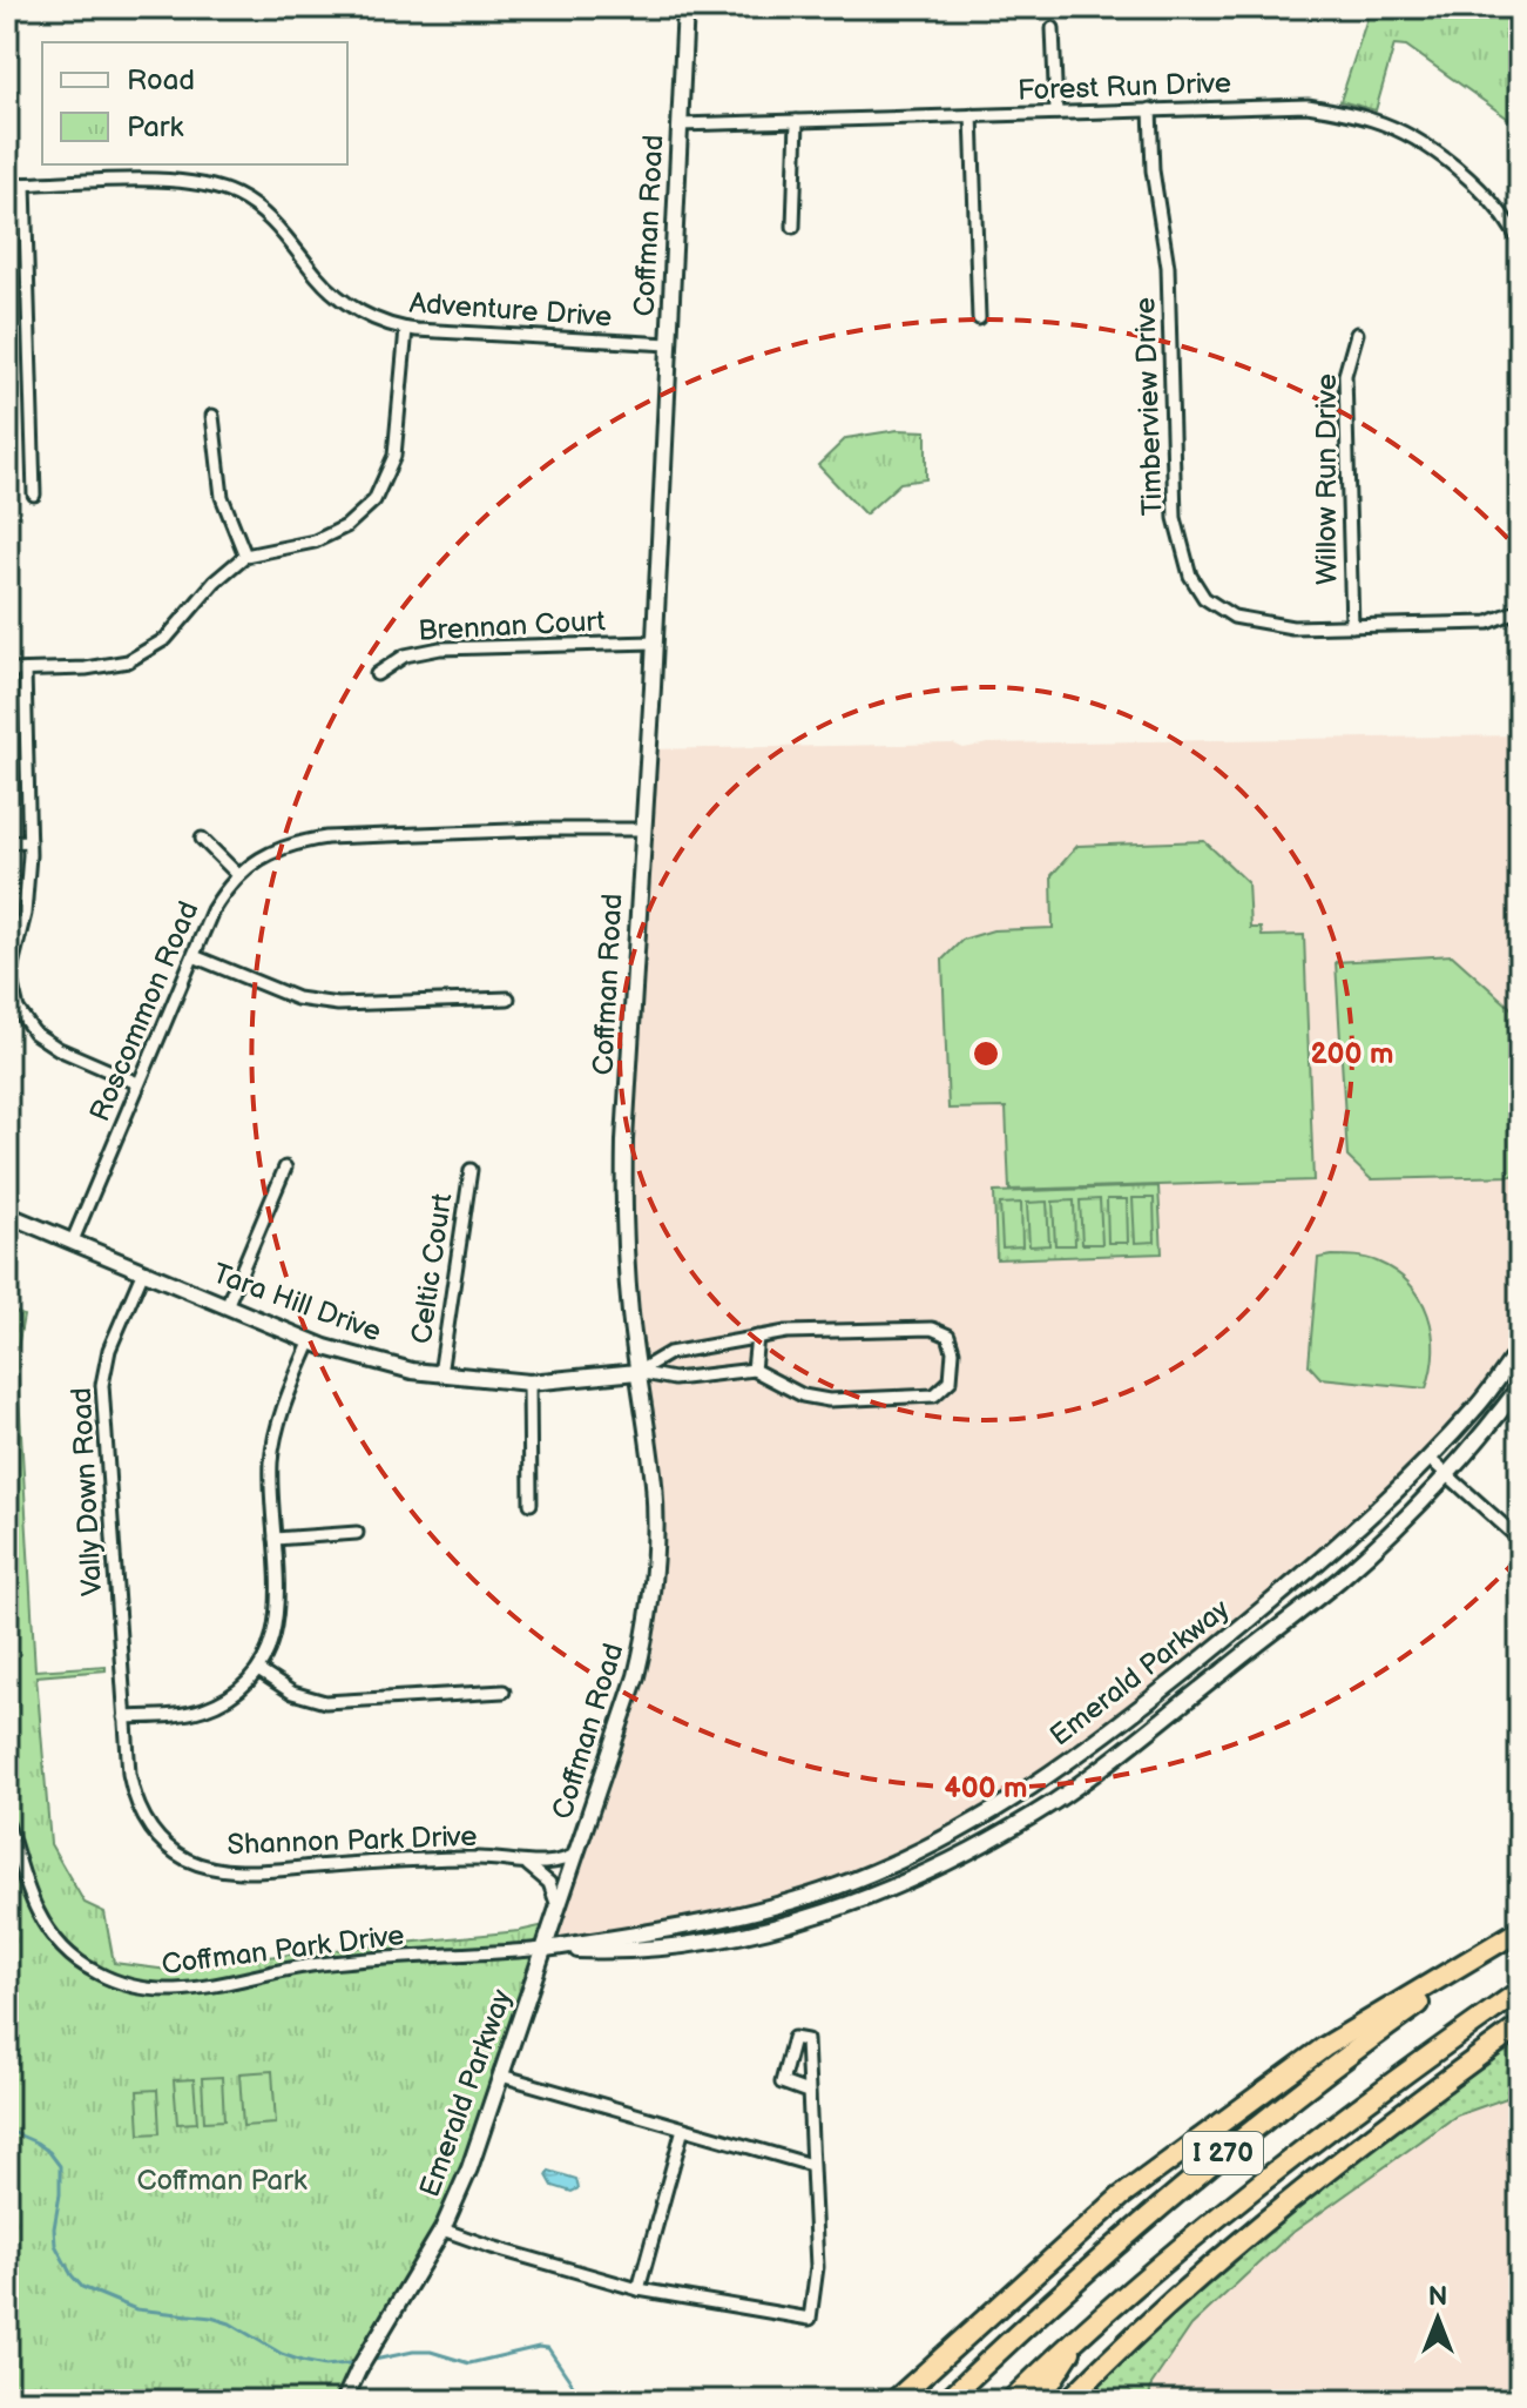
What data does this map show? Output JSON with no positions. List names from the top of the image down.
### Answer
{
  "streets": {
    "highway": ["I 270"],
    "main road": ["Coffman Road", "Tara Hill Drive", "Emerald Parkway"],
    "street": [
      "Forest Run Drive",
      "Adventure Drive",
      "Timberview Drive",
      "Willow Run Drive",
      "Brennan Court",
      "Roscommon Road",
      "Celtic Court",
      "Vally Down Road",
      "Shannon Park Drive",
      "Coffman Park Drive"
    ]
  },
  "crossings": [
    ["Forest Run Drive", "Coffman Road"],
    ["Forest Run Drive", "Timberview Drive"],
    ["Coffman Road", "Adventure Drive"],
    ["Coffman Road", "Brennan Court"],
    ["Coffman Road", "Roscommon Road"],
    ["Coffman Road", "Tara Hill Drive"],
    ["Coffman Road", "Emerald Parkway"],
    ["Coffman Road", "Shannon Park Drive"],
    ["Coffman Road", "Coffman Park Drive"],
    ["Timberview Drive", "Willow Run Drive"],
    ["Roscommon Road", "Tara Hill Drive"],
    ["Celtic Court", "Tara Hill Drive"],
    ["Tara Hill Drive", "Vally Down Road"],
    ["Vally Down Road", "Shannon Park Drive"],
    ["Emerald Parkway", "Coffman Park Drive"]
  ],
  "parks": ["Coffman Park"],
  "legend": ["Road", "Park"],
  "north": "top",
  "rings": ["200 m", "400 m"]
}
